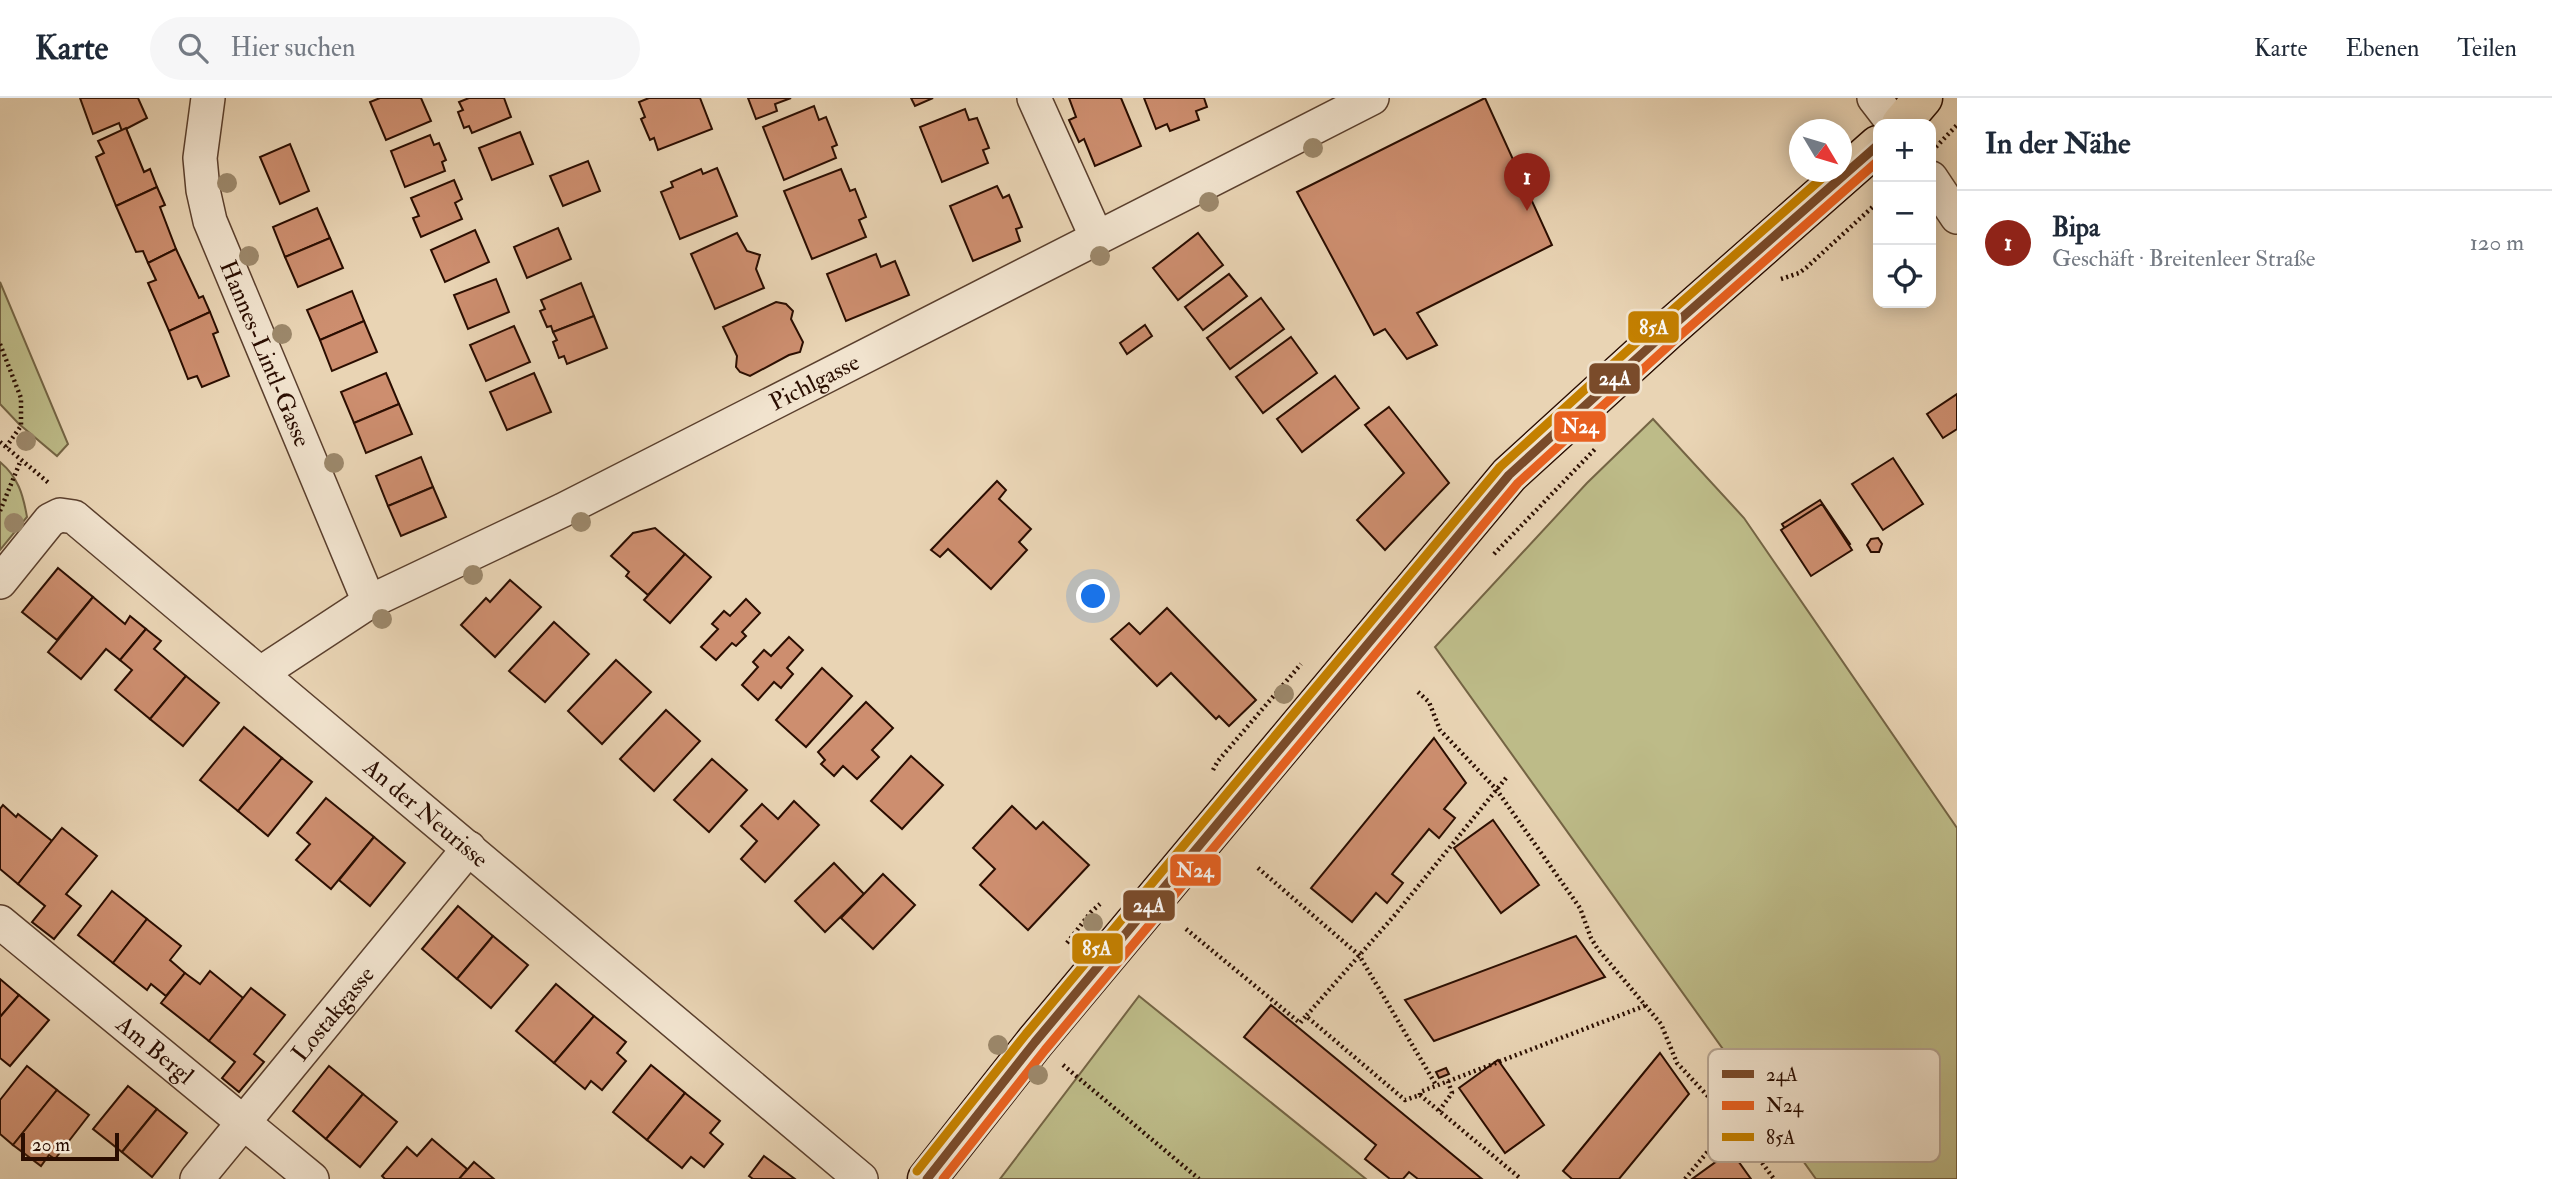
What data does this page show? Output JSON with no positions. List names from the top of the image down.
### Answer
{
  "streets": {
    "street": [
      "Hannes-Lintl-Gasse",
      "Pichlgasse",
      "An der Neurisse",
      "Lostakgasse",
      "Am Bergl"
    ]
  },
  "crossings": [
    ["Hannes-Lintl-Gasse", "Pichlgasse"],
    ["Pichlgasse", "An der Neurisse"],
    ["An der Neurisse", "Lostakgasse"],
    ["Lostakgasse", "Am Bergl"]
  ],
  "lines": ["transit line 24A", "transit line N24", "transit line 85A"],
  "legend": ["24A", "N24", "85A"],
  "scale_bar": "20 m",
  "north": "bottom right",
  "page": {
    "header": "Karte",
    "search": "Hier suchen",
    "nav": ["Karte", "Ebenen", "Teilen"],
    "heading": "In der Nähe",
    "map_buttons": ["+", "−"],
    "pins": "1",
    "list": [
      {
        "mark": "1",
        "name": "Bipa",
        "note": "Geschäft · Breitenleer Straße",
        "value": "120 m"
      }
    ],
    "scale": "20 m"
  }
}
